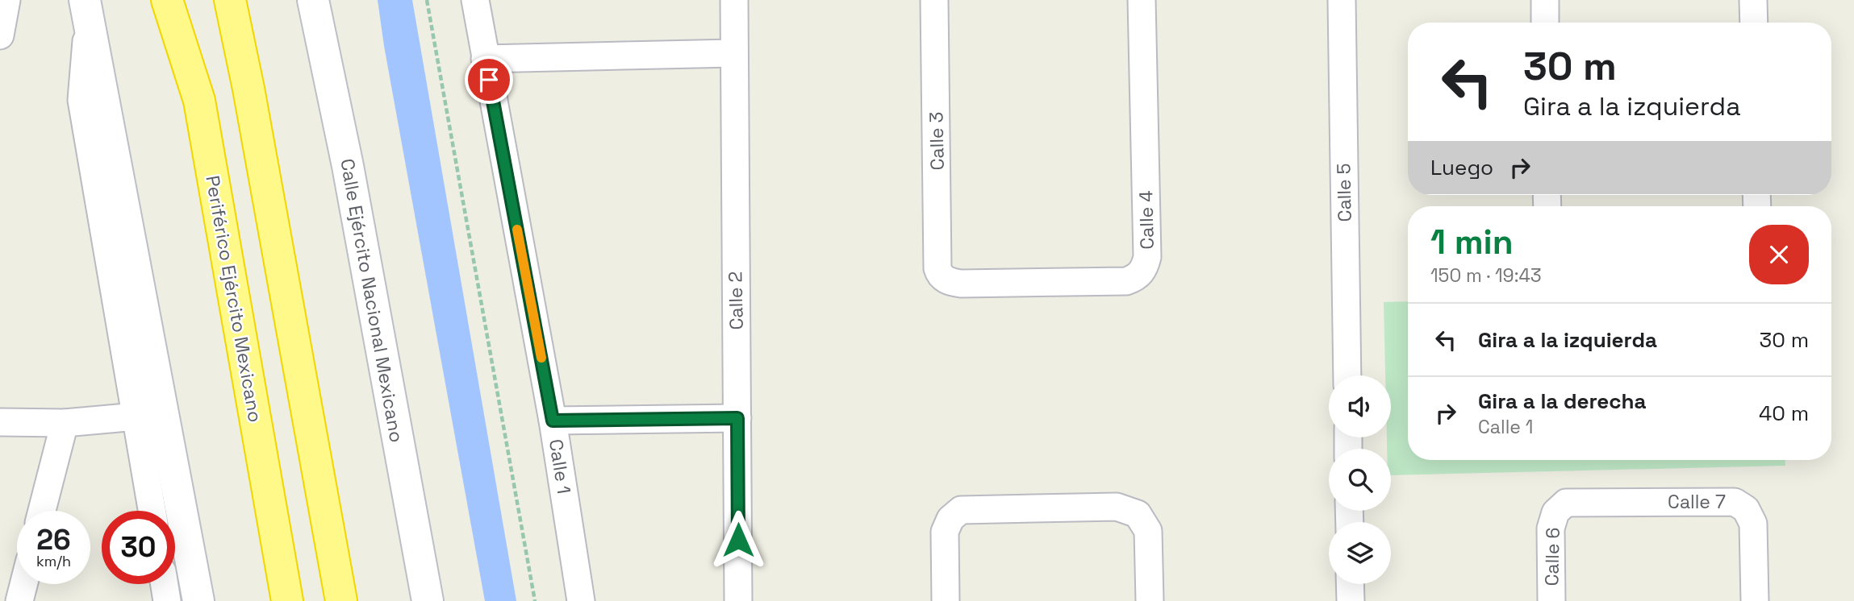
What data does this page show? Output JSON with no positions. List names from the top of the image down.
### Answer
{
  "streets": {
    "highway": ["Periférico Ejército Mexicano"],
    "street": [
      "Calle 3",
      "Calle 5",
      "Calle 4",
      "Calle Ejército Nacional Mexicano",
      "Calle 2",
      "Calle 1",
      "Calle 7",
      "Calle 6"
    ]
  },
  "crossings": [
    ["Calle 3", "Calle 4"],
    ["Calle 7", "Calle 6"]
  ],
  "page": {
    "turn": ["30 m", "Gira a la izquierda"],
    "then": "Luego",
    "heading": ["1 min", "150 m · 19:43"],
    "list": [
      {
        "name": "Gira a la izquierda",
        "value": "30 m"
      },
      {
        "name": "Gira a la derecha",
        "note": "Calle 1",
        "value": "40 m"
      }
    ],
    "speed": "26 km/h",
    "limit": "30"
  }
}
